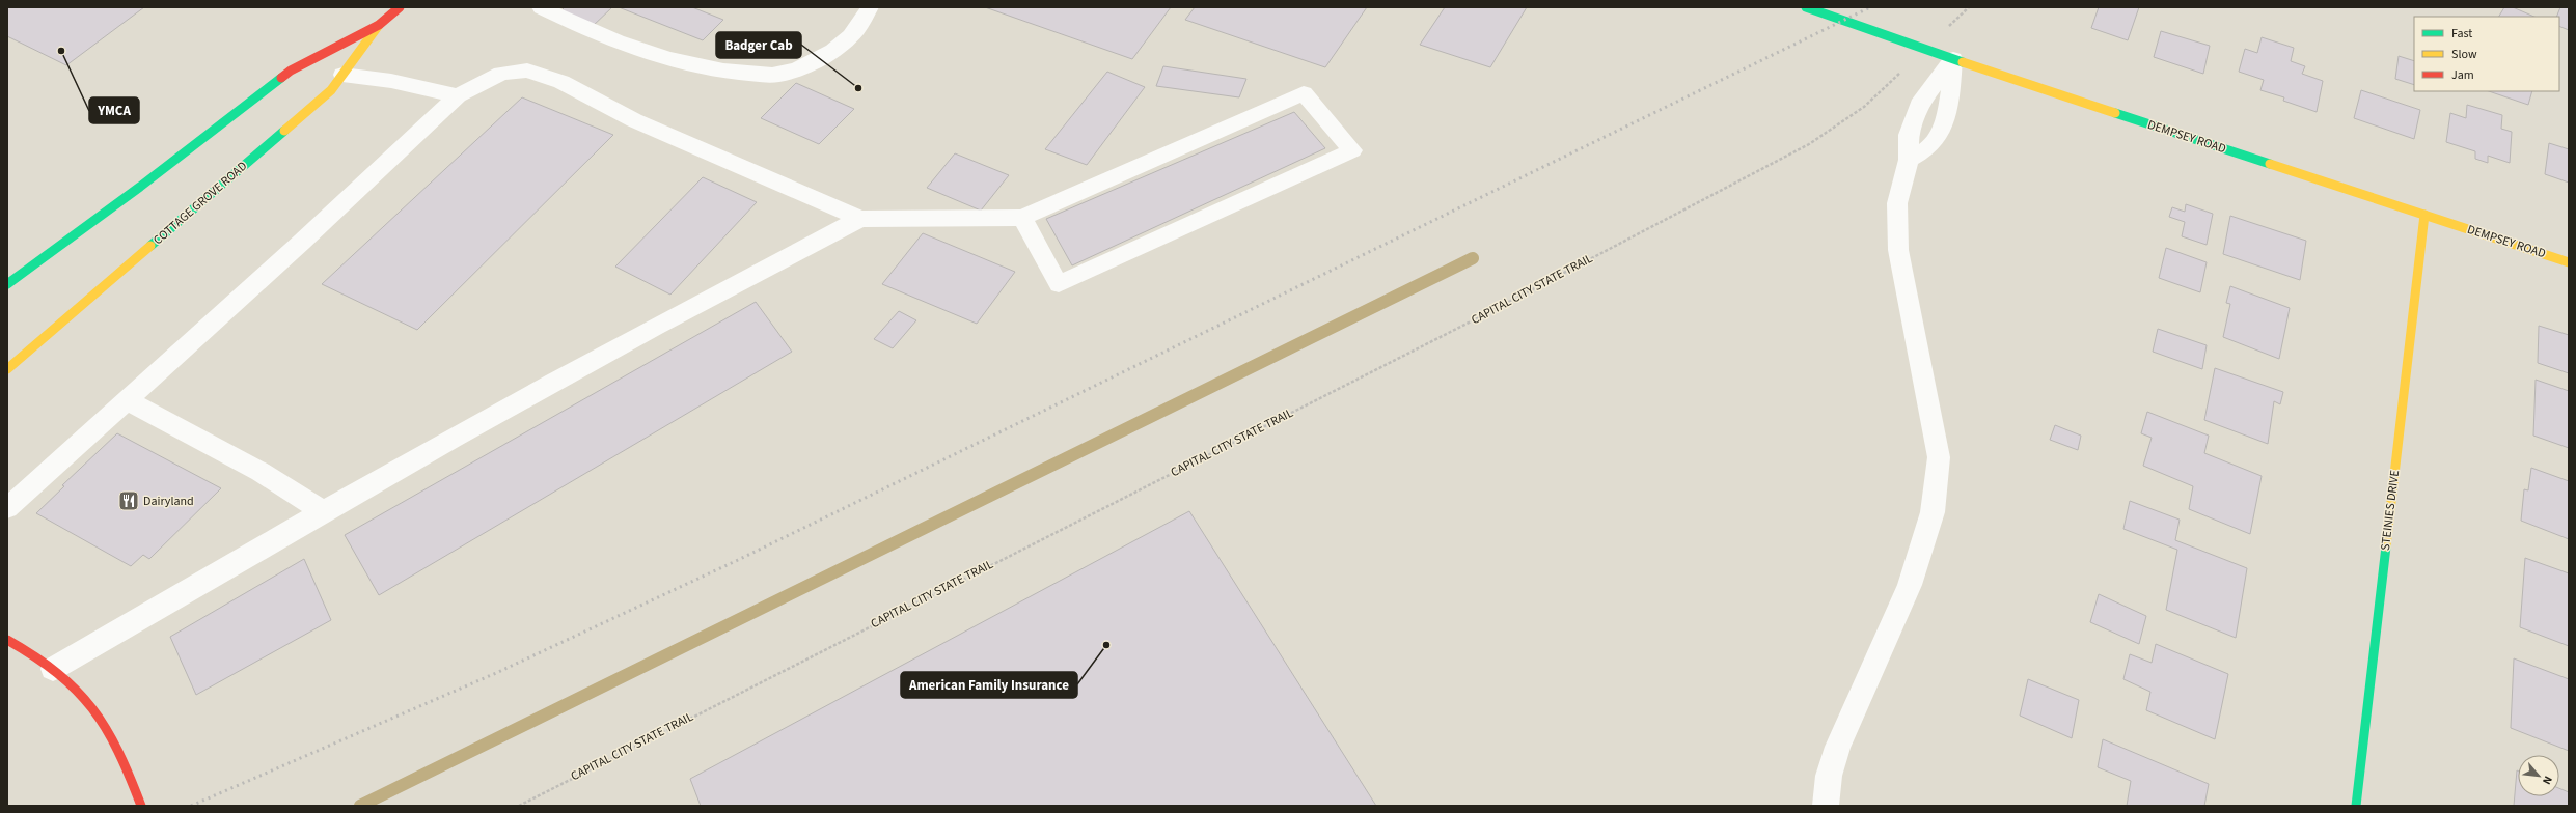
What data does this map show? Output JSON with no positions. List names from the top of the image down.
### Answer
{
  "streets": {
    "street": ["DEMPSEY ROAD", "COTTAGE GROVE ROAD", "STEINIES DRIVE"],
    "path": ["CAPITAL CITY STATE TRAIL"]
  },
  "crossings": [
    ["DEMPSEY ROAD", "CAPITAL CITY STATE TRAIL"],
    ["DEMPSEY ROAD", "STEINIES DRIVE"]
  ],
  "places": {
    "other": ["YMCA", "Badger Cab", "American Family Insurance"],
    "restaurant": ["Dairyland"]
  },
  "legend": ["Fast", "Slow", "Jam"],
  "north": "bottom right"
}
